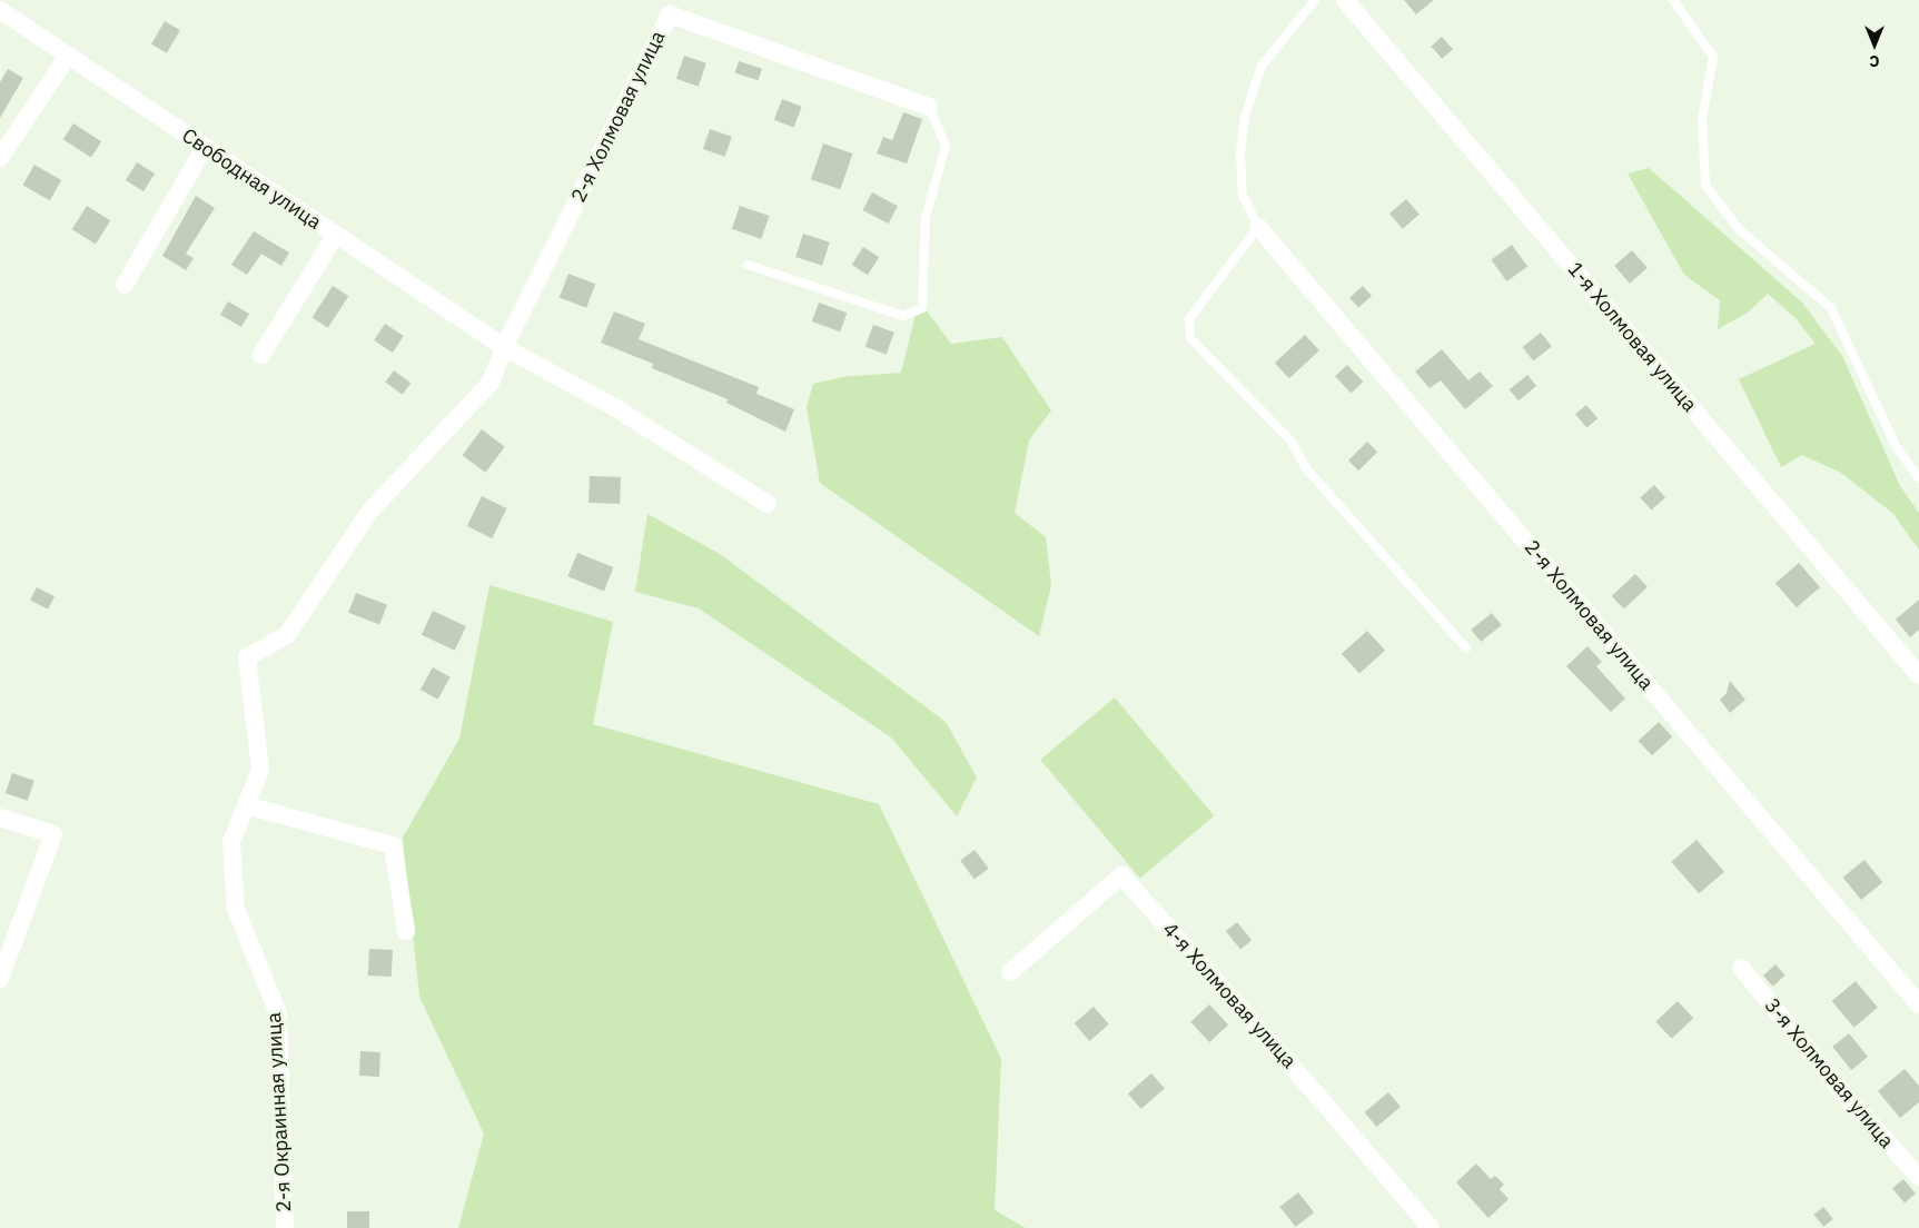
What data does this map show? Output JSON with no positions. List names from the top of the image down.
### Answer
{
  "streets": {
    "street": [
      "2-я Холмовая улица",
      "Свободная улица",
      "1-я Холмовая улица",
      "4-я Холмовая улица",
      "3-я Холмовая улица",
      "2-я Окраинная улица"
    ]
  },
  "crossings": [
    ["2-я Холмовая улица", "Свободная улица"],
    ["2-я Холмовая улица", "2-я Окраинная улица"],
    ["Свободная улица", "2-я Окраинная улица"]
  ],
  "north": "bottom"
}
